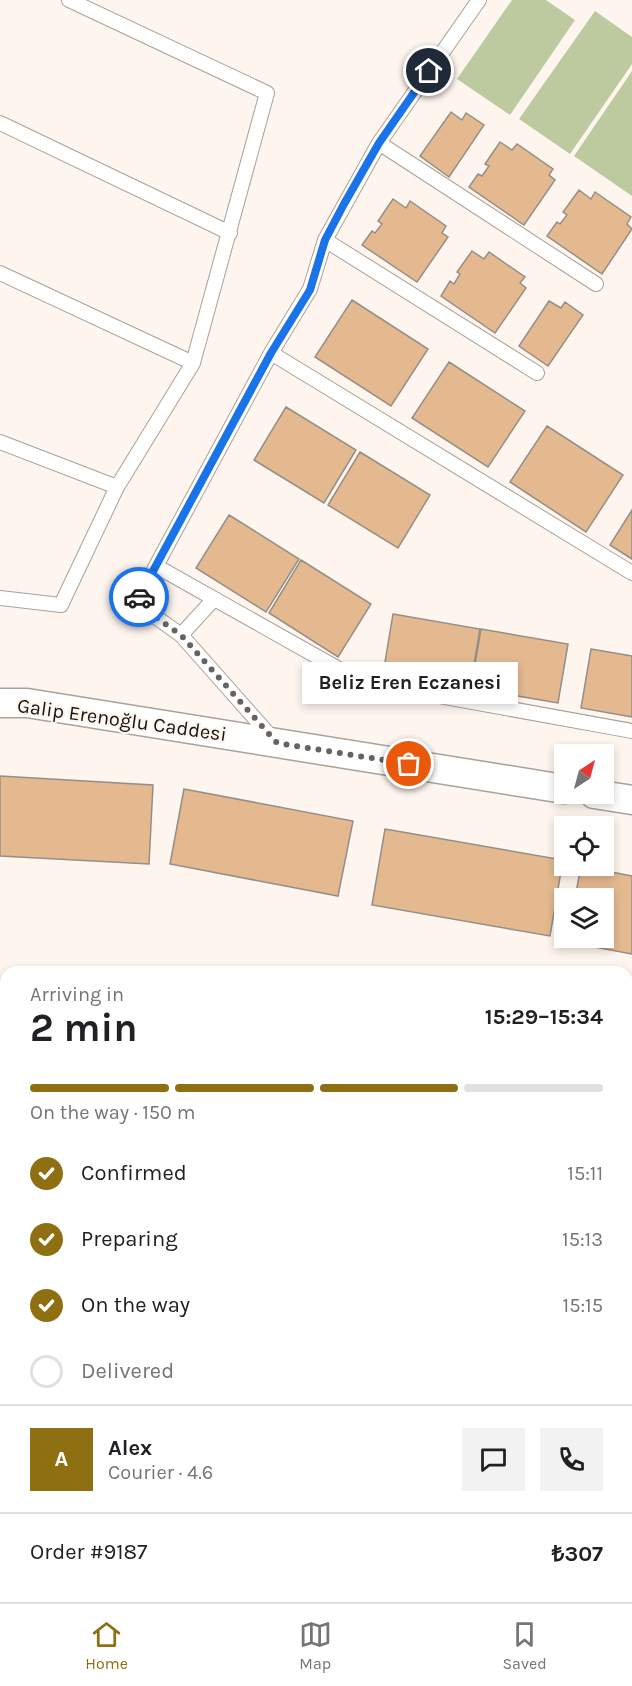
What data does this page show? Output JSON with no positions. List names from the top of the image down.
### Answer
{
  "streets": {
    "street": ["Galip Erenoğlu Caddesi"]
  },
  "places": ["Beliz Eren Eczanesi"],
  "north": "top right",
  "page": {
    "bubble": "Beliz Eren Eczanesi",
    "heading": ["2 min", "Arriving in", "15:29–15:34"],
    "panel": [
      "Alex",
      "Courier · 4.6",
      "Order #9187",
      "₺307"
    ],
    "bar": "On the way · 150 m",
    "list": [
      ["Confirmed", "15:11"],
      ["Preparing", "15:13"],
      ["On the way", "15:15"],
      "Delivered"
    ],
    "round": "A",
    "tabs": ["Home", "Map", "Saved"]
  }
}
